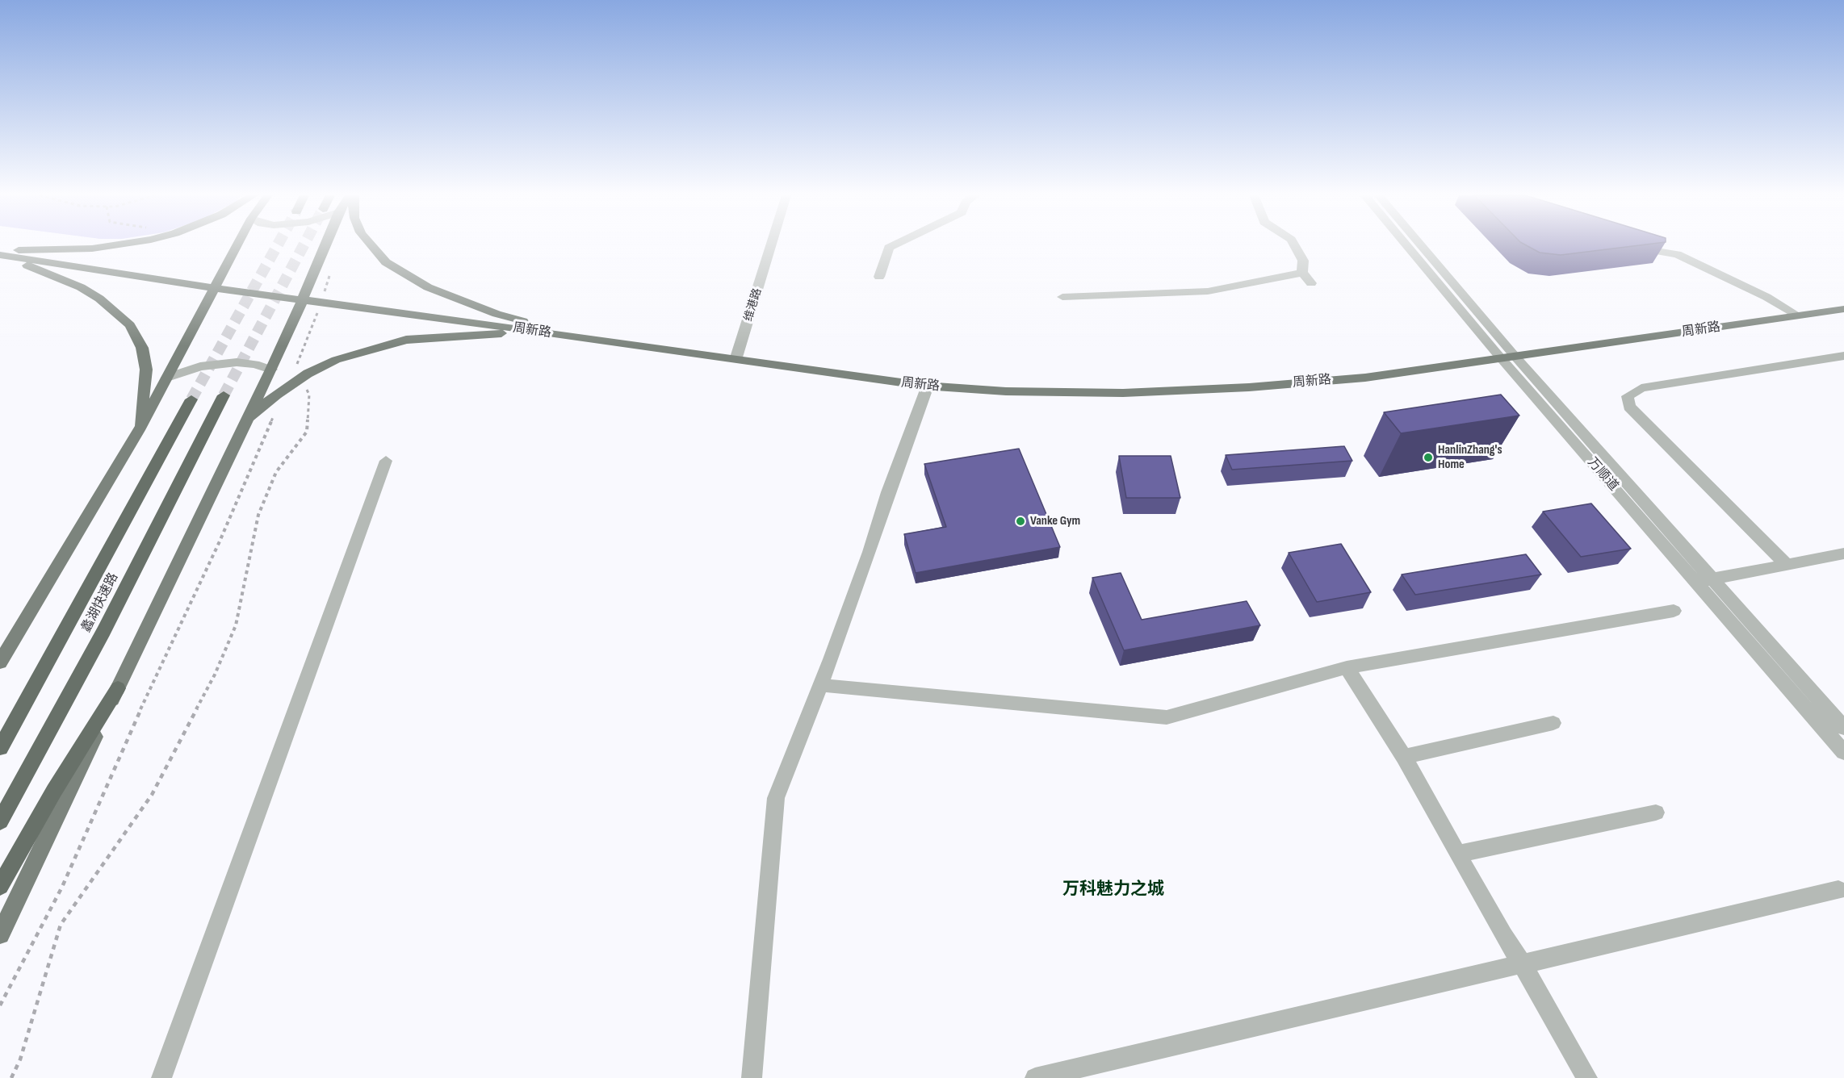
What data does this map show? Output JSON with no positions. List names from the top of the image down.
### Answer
{
  "streets": {
    "highway": ["蠡湖快速路"],
    "main road": ["周新路"],
    "street": ["维港路", "万顺道"]
  },
  "crossings": [
    ["维港路", "周新路"],
    ["周新路", "万顺道"]
  ],
  "districts": ["万科魅力之城"],
  "places": ["HanlinZhang's Home", "Vanke Gym"]
}
